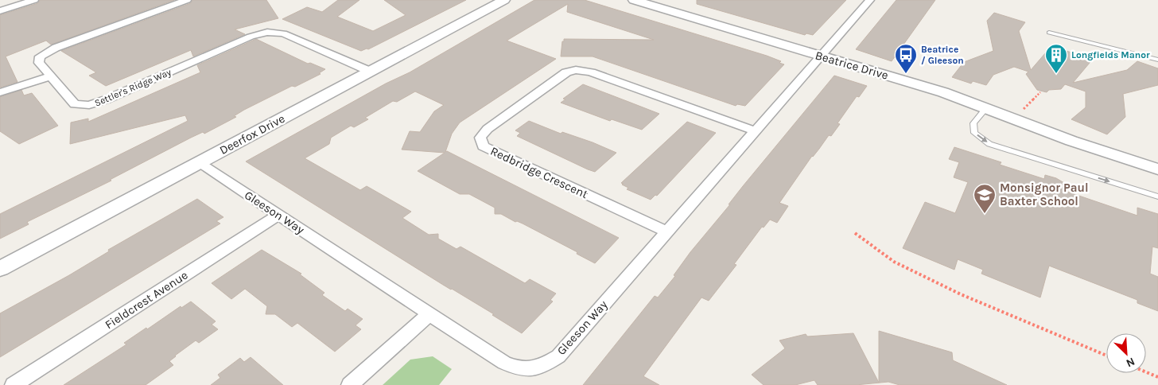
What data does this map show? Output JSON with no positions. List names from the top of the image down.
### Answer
{
  "streets": {
    "street": [
      "Beatrice Drive",
      "Settler's Ridge Way",
      "Deerfox Drive",
      "Redbridge Crescent",
      "Gleeson Way",
      "Fieldcrest Avenue"
    ]
  },
  "crossings": [
    ["Beatrice Drive", "Gleeson Way"],
    ["Settler's Ridge Way", "Deerfox Drive"],
    ["Deerfox Drive", "Gleeson Way"],
    ["Redbridge Crescent", "Gleeson Way"],
    ["Gleeson Way", "Fieldcrest Avenue"]
  ],
  "places": {
    "bus stop": ["Beatrice / Gleeson"],
    "building": ["Longfields Manor"],
    "school or university": ["Monsignor Paul Baxter School"]
  },
  "north": "bottom right"
}
